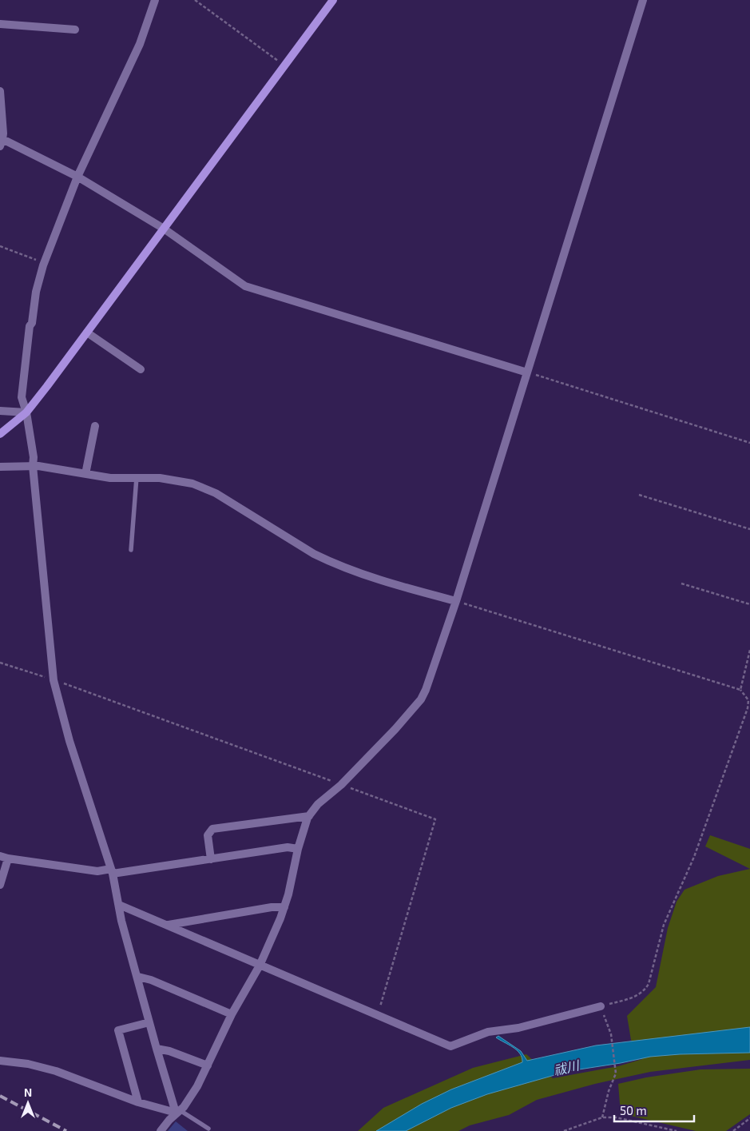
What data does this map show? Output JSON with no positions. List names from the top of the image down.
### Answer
{
  "water": ["祓川"],
  "scale_bar": "50 m",
  "north": "top"
}
